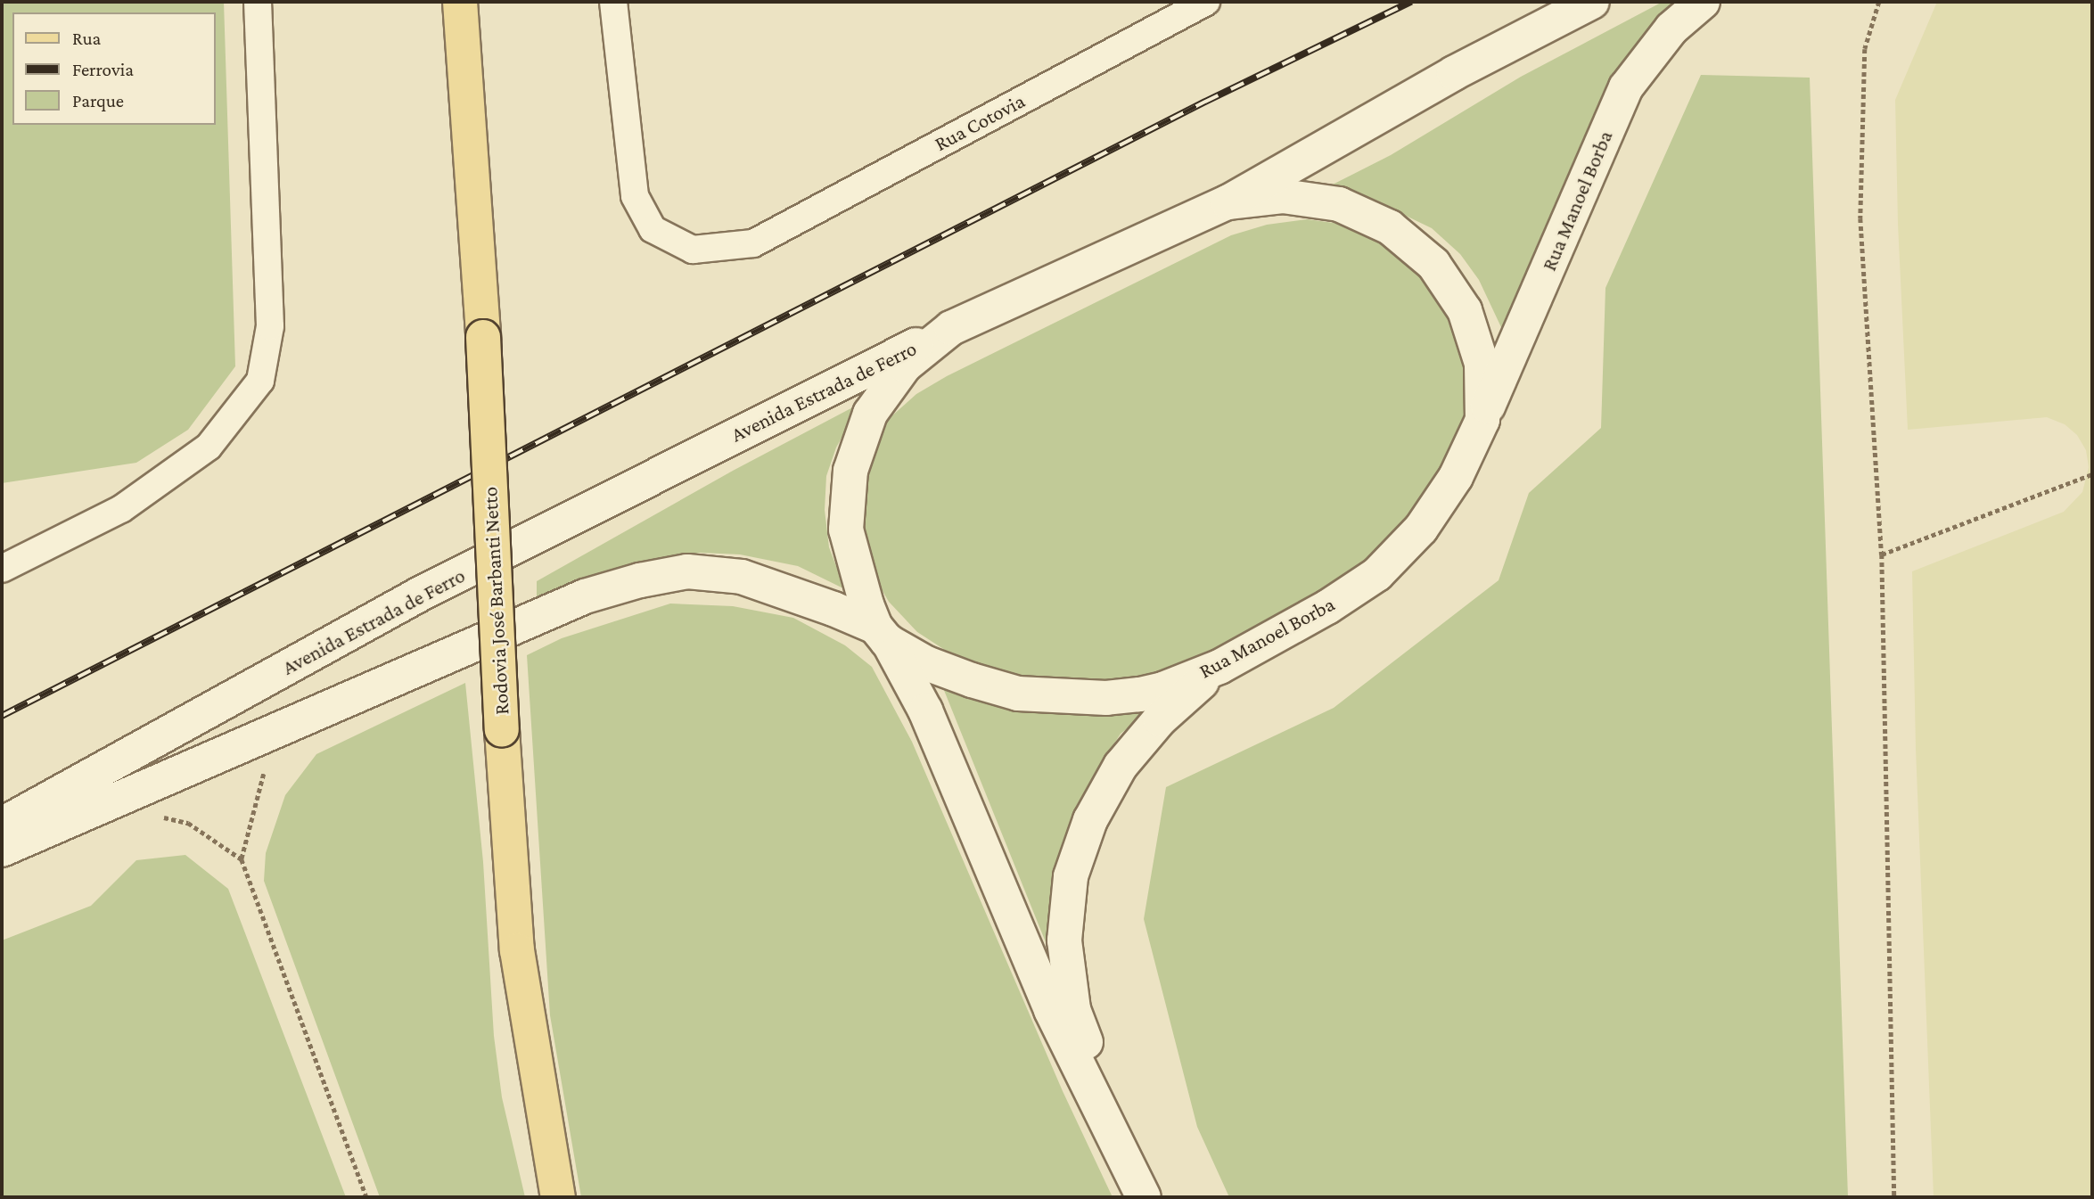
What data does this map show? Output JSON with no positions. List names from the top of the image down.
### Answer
{
  "streets": {
    "main road": ["Rua Manoel Borba", "Avenida Estrada de Ferro", "Rodovia José Barbanti Netto"],
    "street": ["Rua Cotovia"]
  },
  "crossings": [
    ["Rua Manoel Borba", "Avenida Estrada de Ferro"]
  ],
  "legend": ["Rua", "Ferrovia", "Parque"]
}
